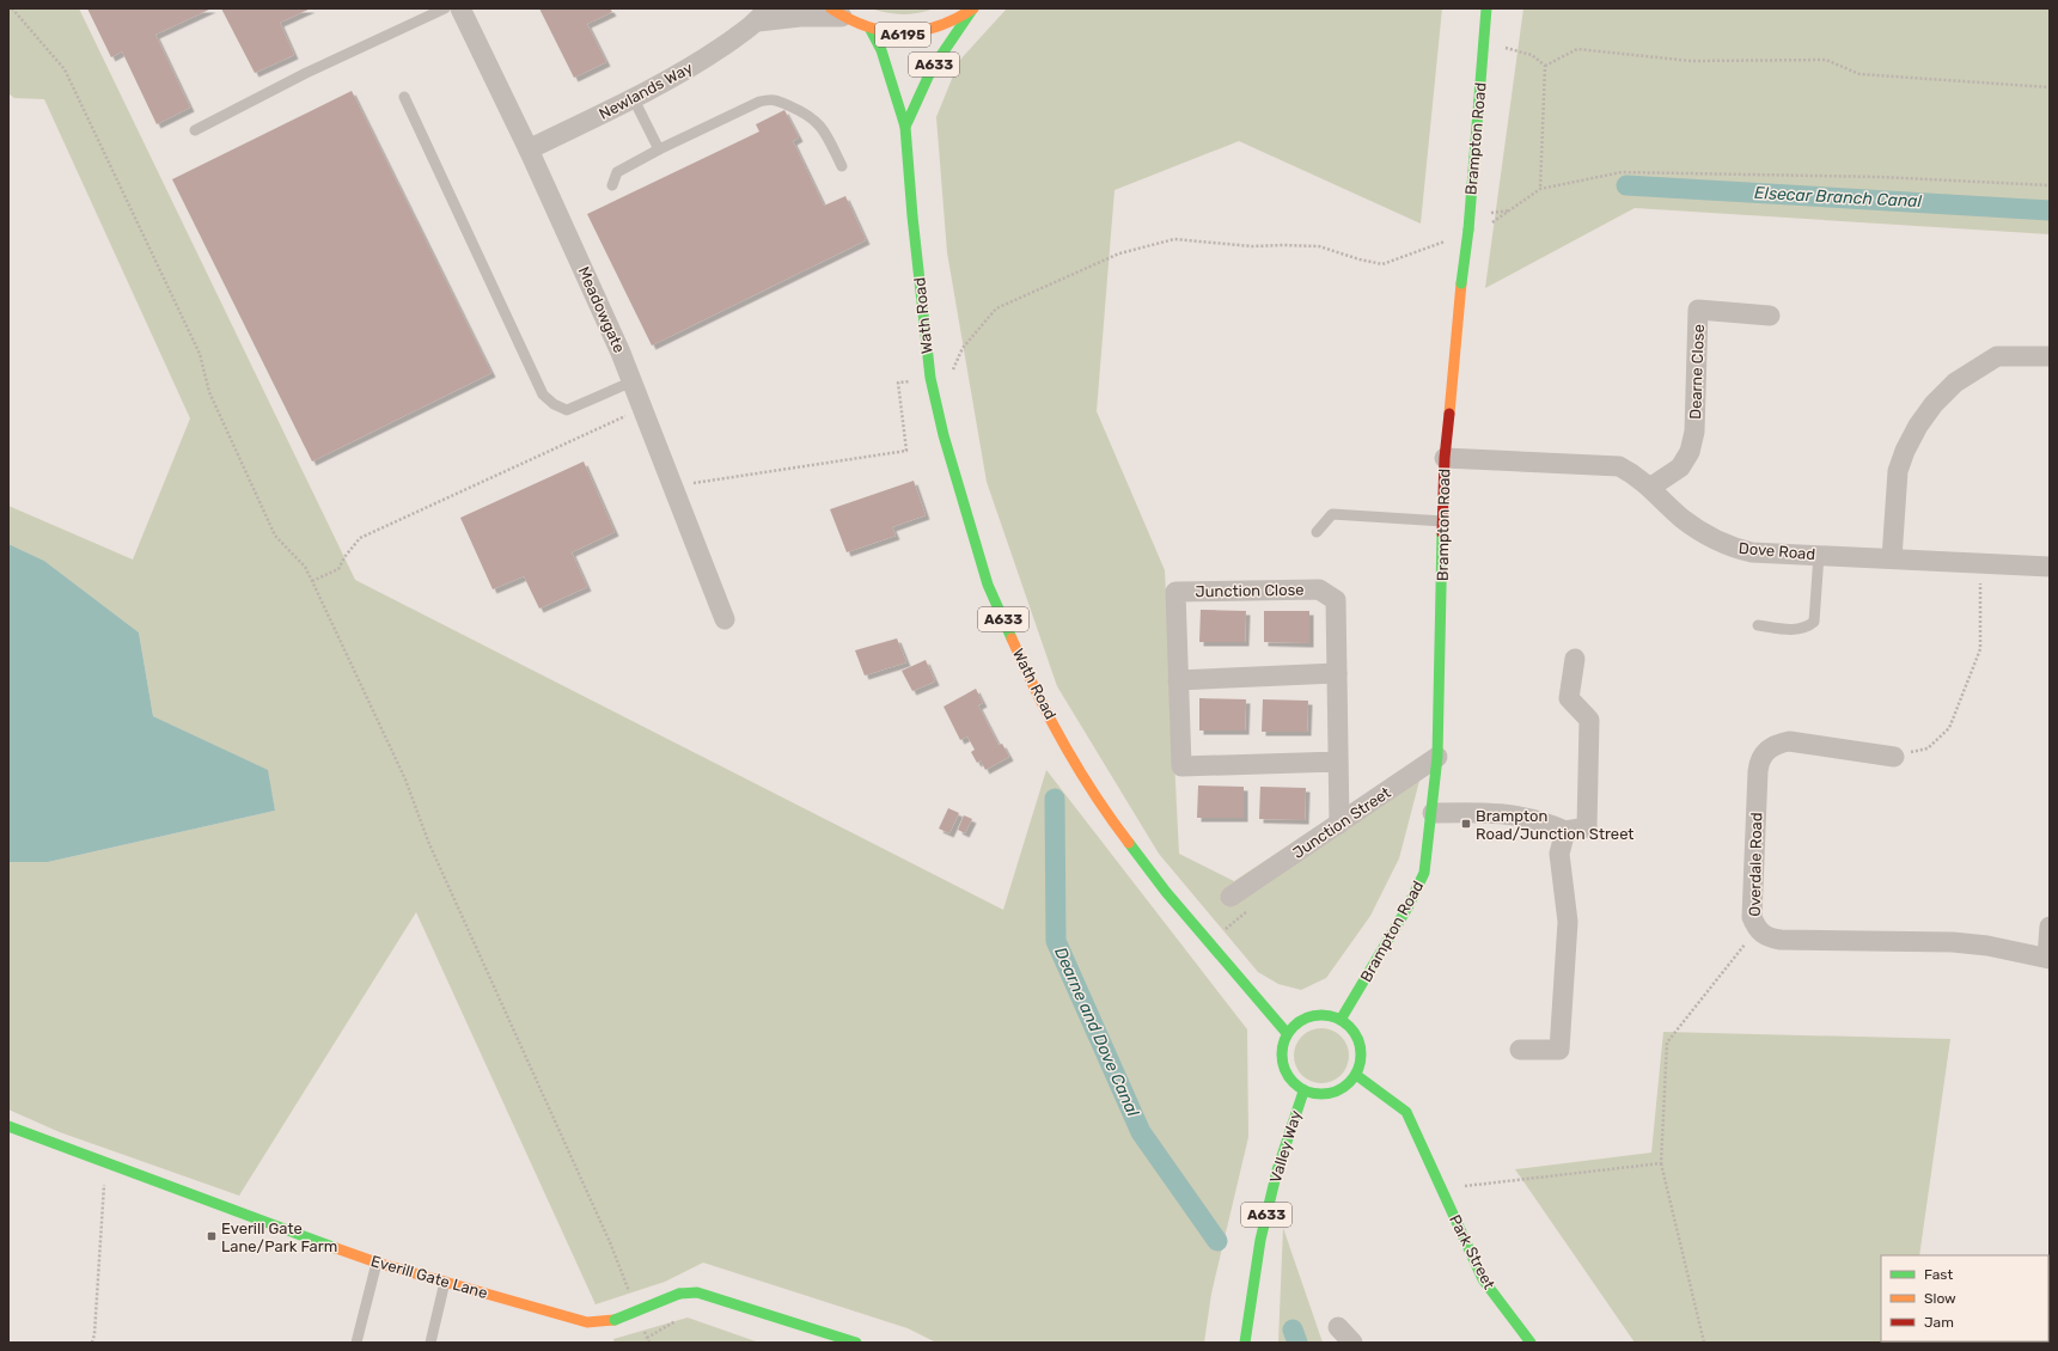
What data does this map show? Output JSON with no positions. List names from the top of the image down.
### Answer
{
  "streets": {
    "main road": [
      "A6195",
      "A633",
      "Brampton Road",
      "Wath Road",
      "Valley Way",
      "Park Street",
      "Everill Gate Lane"
    ],
    "street": [
      "Newlands Way",
      "Meadowgate",
      "Dearne Close",
      "Dove Road",
      "Junction Close",
      "Junction Street",
      "Overdale Road"
    ]
  },
  "crossings": [
    ["A6195", "Wath Road"],
    ["Newlands Way", "Meadowgate"],
    ["Brampton Road", "Wath Road"],
    ["Brampton Road", "Dove Road"],
    ["Brampton Road", "Junction Street"],
    ["Brampton Road", "Valley Way"],
    ["Wath Road", "Valley Way"],
    ["Dearne Close", "Dove Road"],
    ["Junction Close", "Junction Street"]
  ],
  "water": ["Elsecar Branch Canal", "Dearne and Dove Canal"],
  "places": {
    "transit": ["Brampton Road/Junction Street", "Everill Gate Lane/Park Farm"]
  },
  "legend": ["Fast", "Slow", "Jam"]
}
